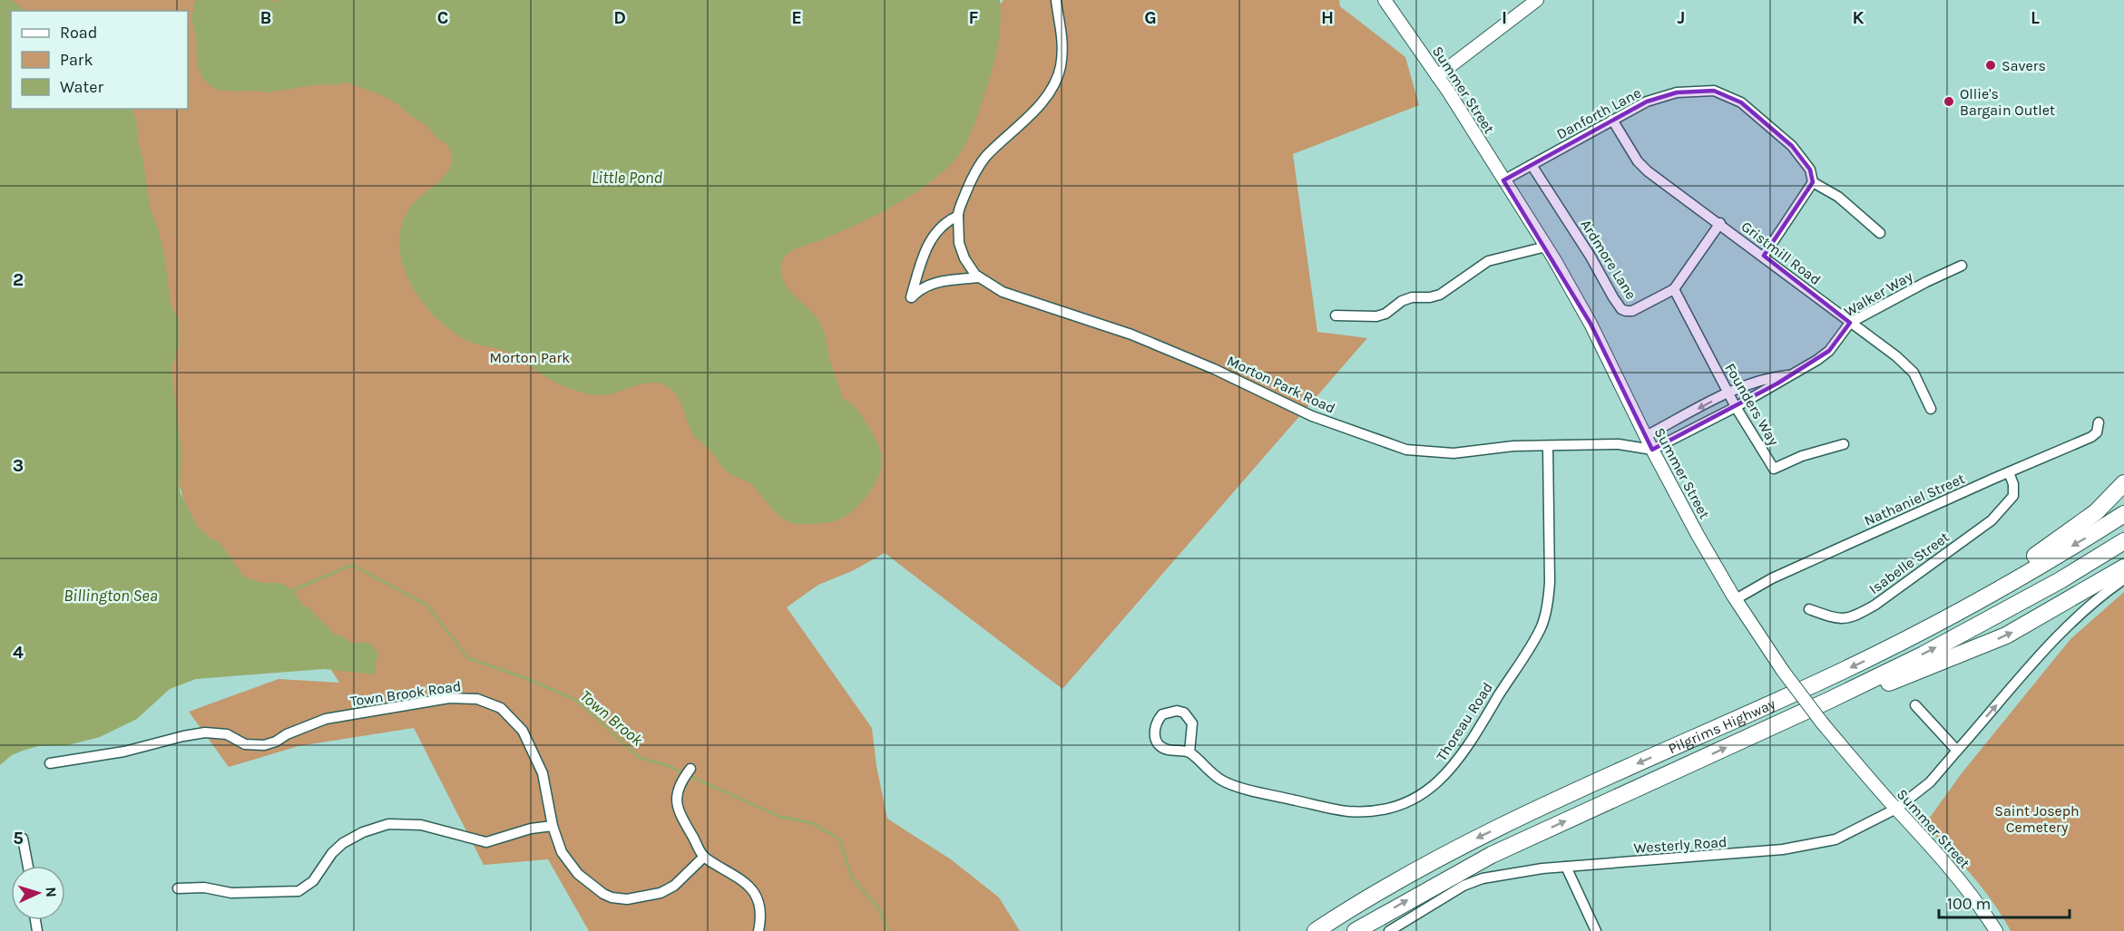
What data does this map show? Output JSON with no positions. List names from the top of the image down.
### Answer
{
  "streets": {
    "highway": ["Pilgrims Highway"],
    "main road": ["Summer Street"],
    "street": [
      "Danforth Lane",
      "Gristmill Road",
      "Ardmore Lane",
      "Walker Way",
      "Morton Park Road",
      "Founders Way",
      "Nathaniel Street",
      "Isabelle Street",
      "Town Brook Road",
      "Thoreau Road",
      "Westerly Road"
    ]
  },
  "crossings": [
    ["Summer Street", "Danforth Lane"],
    ["Summer Street", "Walker Way"],
    ["Summer Street", "Morton Park Road"],
    ["Summer Street", "Nathaniel Street"],
    ["Summer Street", "Westerly Road"],
    ["Danforth Lane", "Gristmill Road"],
    ["Danforth Lane", "Ardmore Lane"],
    ["Gristmill Road", "Ardmore Lane"],
    ["Gristmill Road", "Walker Way"],
    ["Ardmore Lane", "Founders Way"],
    ["Walker Way", "Morton Park Road"],
    ["Walker Way", "Founders Way"],
    ["Morton Park Road", "Thoreau Road"],
    ["Nathaniel Street", "Isabelle Street"]
  ],
  "water": ["Little Pond", "Billington Sea", "Town Brook"],
  "parks": ["Morton Park", "Saint Joseph Cemetery"],
  "places": ["Savers", "Ollie's Bargain Outlet"],
  "legend": ["Road", "Park", "Water"],
  "scale_bar": "100 m",
  "north": "right",
  "grid": {
    "columns": [
      "B",
      "C",
      "D",
      "E",
      "F",
      "G",
      "H",
      "I",
      "J",
      "K",
      "L"
    ],
    "rows": [
      "2",
      "3",
      "4",
      "5"
    ]
  }
}
